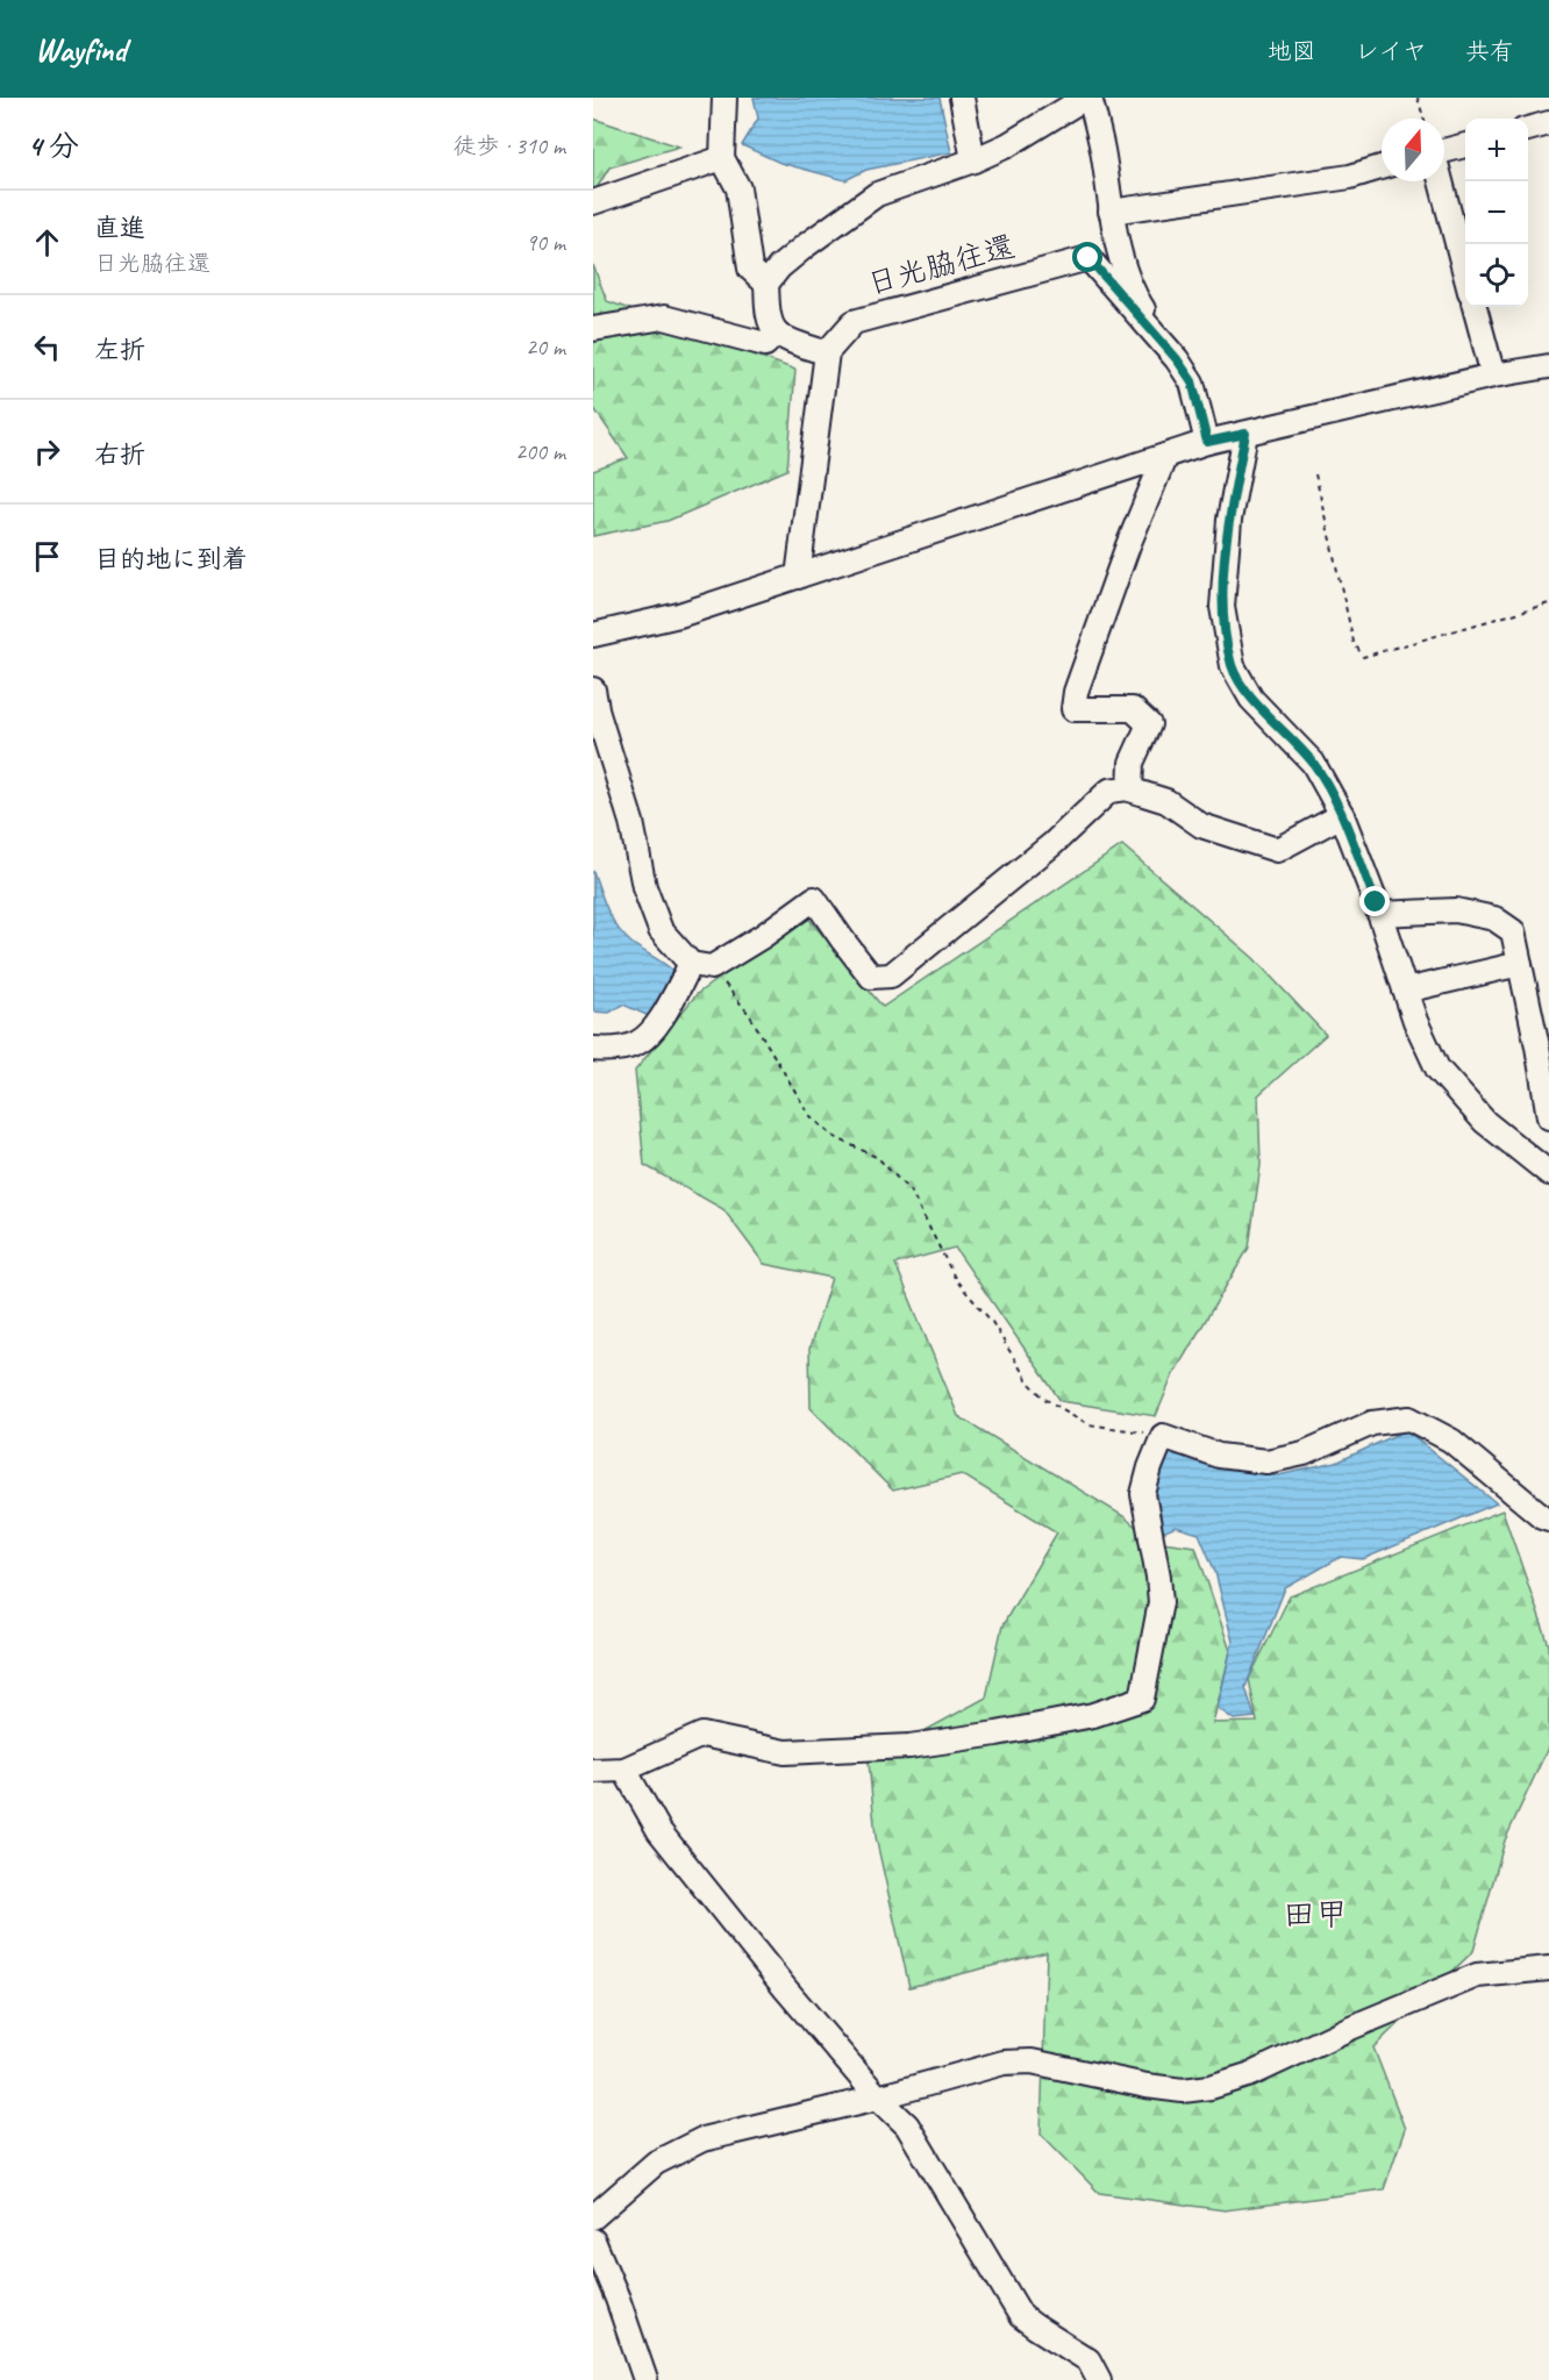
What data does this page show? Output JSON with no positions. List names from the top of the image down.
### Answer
{
  "streets": {
    "street": ["日光脇往還"]
  },
  "districts": ["田甲"],
  "north": "top",
  "page": {
    "header": "Wayfind",
    "nav": ["地図", "レイヤ", "共有"],
    "heading": ["4 分", "徒歩 · 310 m"],
    "map_buttons": ["+", "−"],
    "list": [
      ["直進", "日光脇往還", "90 m"],
      ["左折", "20 m"],
      ["右折", "200 m"],
      "目的地に到着"
    ]
  }
}
